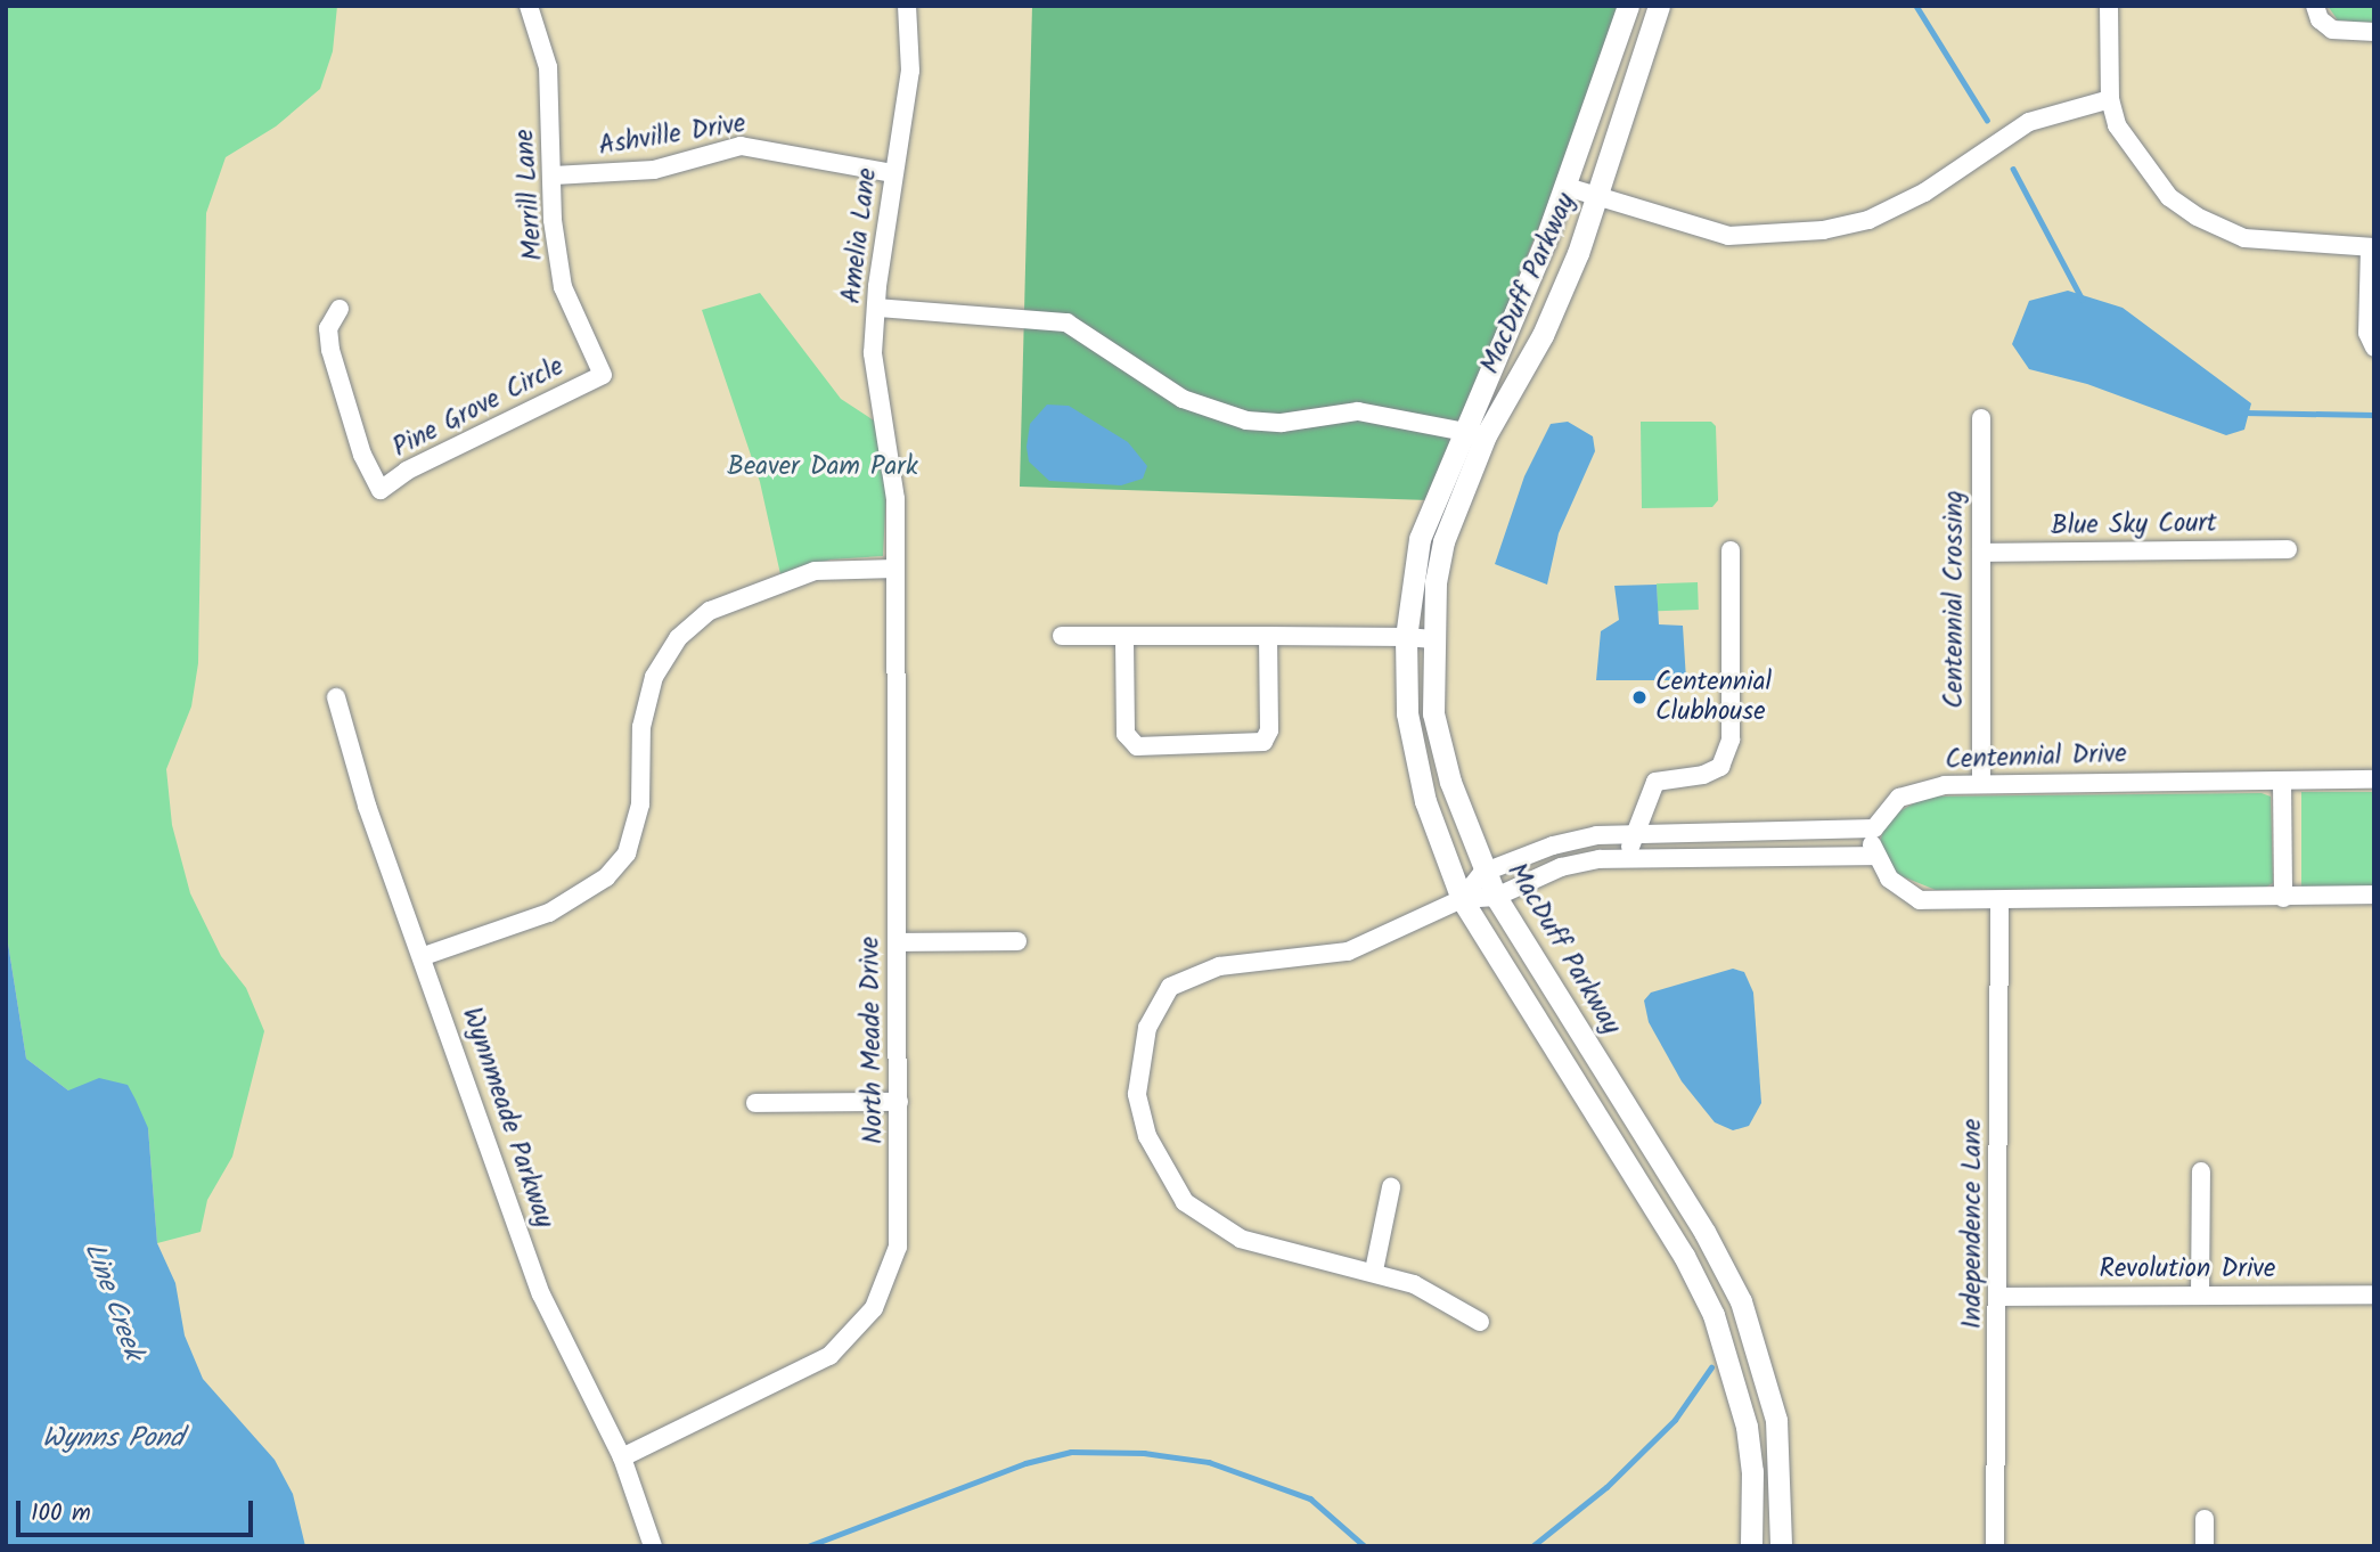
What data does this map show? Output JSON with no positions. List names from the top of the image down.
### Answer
{
  "streets": {
    "street": [
      "Ashville Drive",
      "Merrill Lane",
      "Amelia Lane",
      "MacDuff Parkway",
      "Pine Grove Circle",
      "Blue Sky Court",
      "Centennial Crossing",
      "Centennial Drive",
      "North Meade Drive",
      "Wynnmeade Parkway",
      "Independence Lane",
      "Revolution Drive"
    ]
  },
  "crossings": [
    ["Ashville Drive", "Merrill Lane"],
    ["Ashville Drive", "Amelia Lane"],
    ["Merrill Lane", "Pine Grove Circle"],
    ["Amelia Lane", "North Meade Drive"],
    ["Blue Sky Court", "Centennial Crossing"],
    ["Centennial Crossing", "Centennial Drive"],
    ["North Meade Drive", "Wynnmeade Parkway"],
    ["Independence Lane", "Revolution Drive"]
  ],
  "water": ["Line Creek", "Wynns Pond"],
  "parks": ["Beaver Dam Park"],
  "places": ["Centennial Clubhouse"],
  "scale_bar": "100 m"
}
